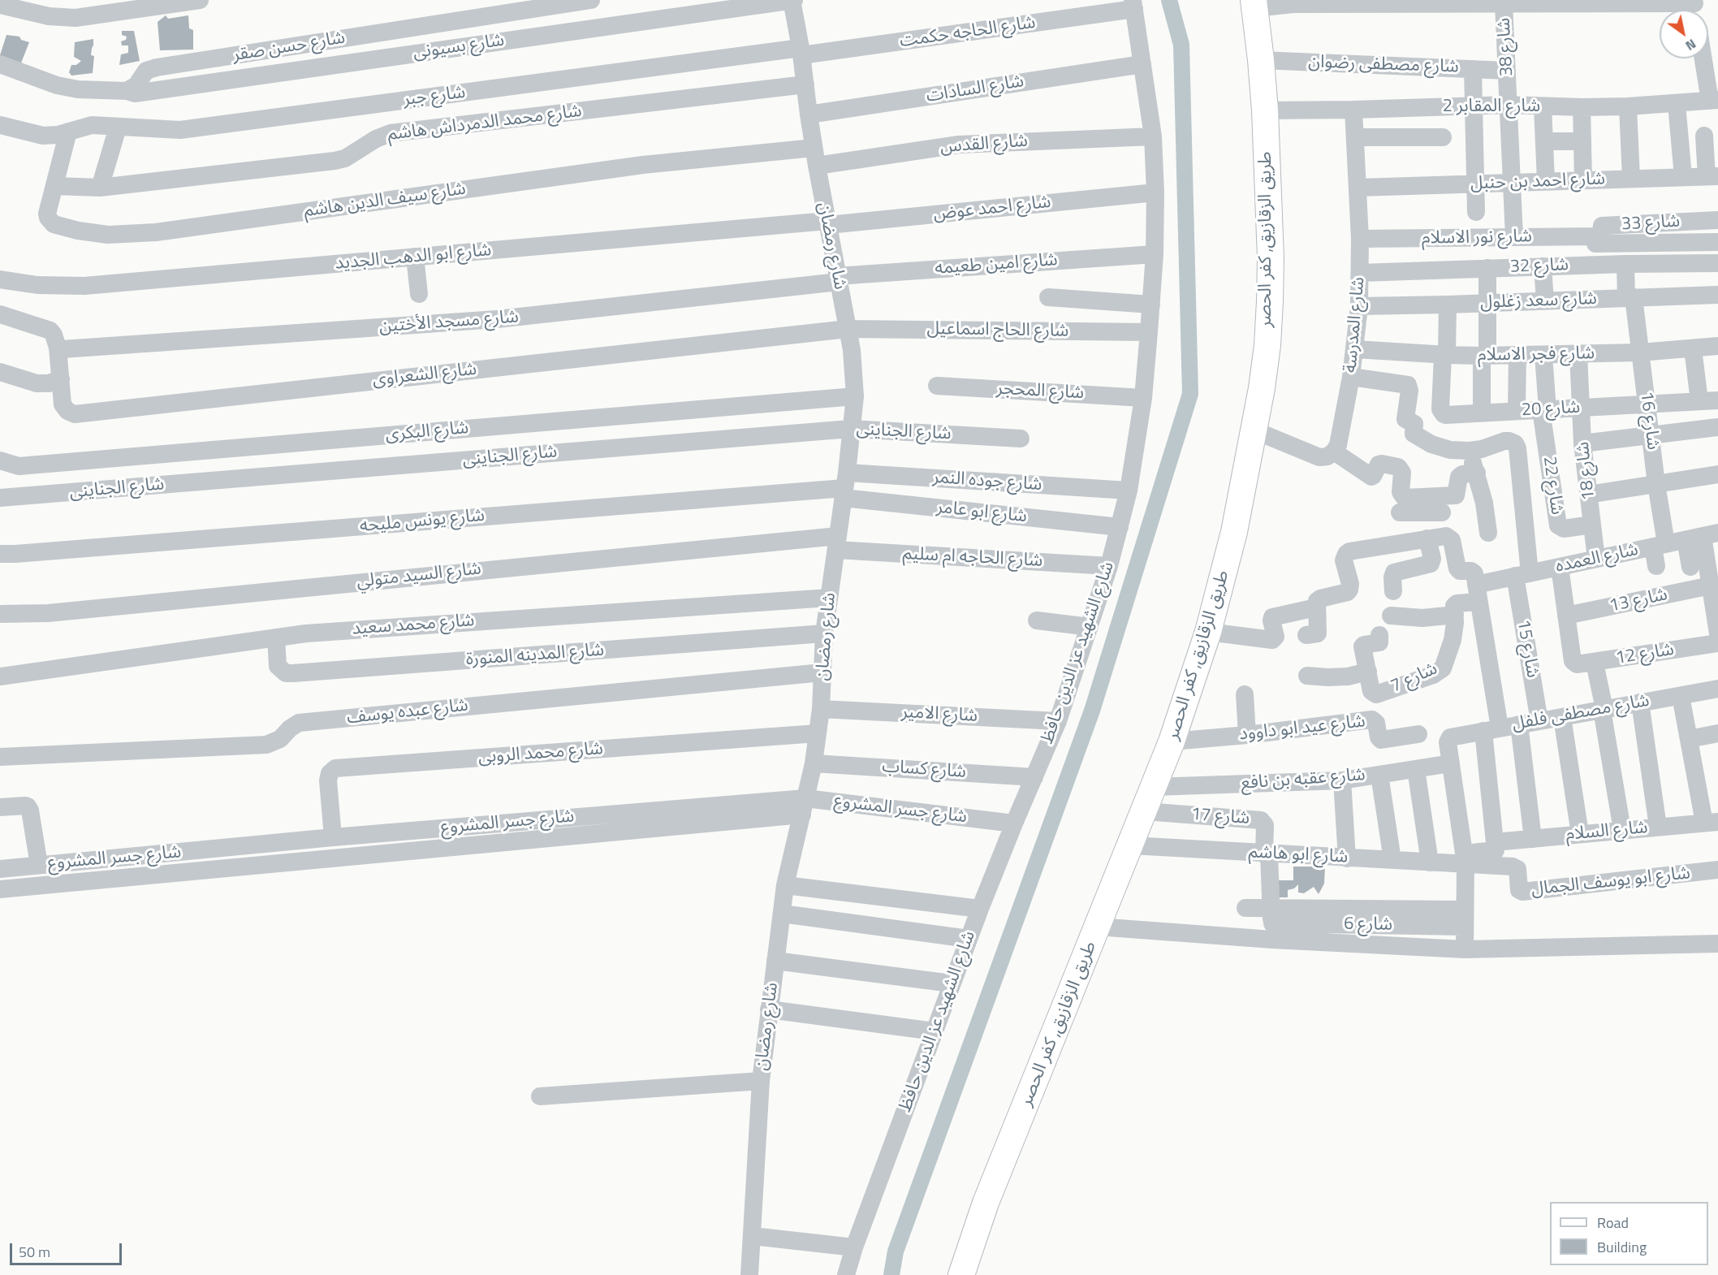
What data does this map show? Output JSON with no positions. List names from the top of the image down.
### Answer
{
  "streets": {
    "main road": ["طريق الزقازيق, كفر الحصر"],
    "street": [
      "شارع الحاجه حكمت",
      "شارع حسن صقر",
      "شارع بسيونى",
      "شارع 38",
      "شارع مصطفى رضوان",
      "شارع السادات",
      "شارع جبر",
      "شارع المقابر 2",
      "شارع محمد الدمرداش هاشم",
      "شارع القدس",
      "شارع احمد بن حنبل",
      "شارع سيف الدين هاشم",
      "شارع احمد عوض",
      "شارع 33",
      "شارع نور الاسلام",
      "شارع رمضان",
      "شارع ابو الدهب الجديد",
      "شارع امين طعيمه",
      "شارع 32",
      "شارع سعد زغلول",
      "شارع مسجد الأختين",
      "شارع المدرسة",
      "شارع الحاج اسماعيل",
      "شارع فجر الاسلام",
      "شارع الشعراوى",
      "شارع المحجر",
      "شارع 20",
      "شارع 16",
      "شارع البكرى",
      "شارع الجناينى",
      "شارع 18",
      "شارع جوده النمر",
      "شارع 22",
      "شارع ابو عامر",
      "شارع يونس مليحه",
      "شارع الحاجه ام سليم",
      "شارع العمده",
      "شارع السيد متولي",
      "شارع 13",
      "شارع محمد سعيد",
      "شارع 15",
      "شارع الشهيد عز الدين حافظ",
      "شارع 12",
      "شارع المدينه المنورة",
      "شارع 7",
      "شارع عبده يوسف",
      "شارع مصطفى فلفل",
      "شارع الامير",
      "شارع عيد ابو داوود",
      "شارع محمد الروبى",
      "شارع كساب",
      "شارع عقبه بن نافع",
      "شارع جسر المشروع",
      "شارع 17",
      "شارع السلام",
      "شارع ابو هاشم",
      "شارع ابو يوسف الجمال",
      "شارع 6"
    ]
  },
  "crossings": [
    ["شارع الحاجه حكمت", "شارع جبر"],
    ["شارع الحاجه حكمت", "شارع رمضان"],
    ["شارع الحاجه حكمت", "شارع الشهيد عز الدين حافظ"],
    ["شارع حسن صقر", "شارع بسيونى"],
    ["شارع بسيونى", "شارع رمضان"],
    ["شارع 38", "شارع مصطفى رضوان"],
    ["شارع 38", "شارع المقابر 2"],
    ["شارع 38", "شارع احمد بن حنبل"],
    ["شارع 38", "شارع نور الاسلام"],
    ["شارع مصطفى رضوان", "طريق الزقازيق, كفر الحصر"],
    ["شارع السادات", "شارع رمضان"],
    ["شارع السادات", "شارع الشهيد عز الدين حافظ"],
    ["شارع جبر", "شارع سيف الدين هاشم"],
    ["شارع جبر", "شارع رمضان"],
    ["شارع المقابر 2", "طريق الزقازيق, كفر الحصر"],
    ["شارع المقابر 2", "شارع المدرسة"],
    ["شارع محمد الدمرداش هاشم", "شارع سيف الدين هاشم"],
    ["شارع محمد الدمرداش هاشم", "شارع رمضان"],
    ["شارع القدس", "شارع سيف الدين هاشم"],
    ["شارع القدس", "شارع رمضان"],
    ["شارع القدس", "شارع الشهيد عز الدين حافظ"],
    ["شارع احمد بن حنبل", "شارع المدرسة"],
    ["شارع سيف الدين هاشم", "شارع رمضان"],
    ["شارع احمد عوض", "شارع رمضان"],
    ["شارع احمد عوض", "شارع ابو الدهب الجديد"],
    ["شارع احمد عوض", "شارع الشهيد عز الدين حافظ"],
    ["شارع 33", "شارع نور الاسلام"],
    ["شارع نور الاسلام", "شارع المدرسة"],
    ["طريق الزقازيق, كفر الحصر", "شارع عيد ابو داوود"],
    ["طريق الزقازيق, كفر الحصر", "شارع عقبه بن نافع"],
    ["طريق الزقازيق, كفر الحصر", "شارع 17"],
    ["طريق الزقازيق, كفر الحصر", "شارع ابو هاشم"],
    ["شارع رمضان", "شارع ابو الدهب الجديد"],
    ["شارع رمضان", "شارع امين طعيمه"],
    ["شارع رمضان", "شارع مسجد الأختين"],
    ["شارع رمضان", "شارع الحاج اسماعيل"],
    ["شارع رمضان", "شارع الشعراوى"],
    ["شارع رمضان", "شارع البكرى"],
    ["شارع رمضان", "شارع الجناينى"],
    ["شارع رمضان", "شارع جوده النمر"],
    ["شارع رمضان", "شارع ابو عامر"],
    ["شارع رمضان", "شارع يونس مليحه"],
    ["شارع رمضان", "شارع الحاجه ام سليم"],
    ["شارع رمضان", "شارع السيد متولي"],
    ["شارع رمضان", "شارع محمد سعيد"],
    ["شارع رمضان", "شارع المدينه المنورة"],
    ["شارع رمضان", "شارع عبده يوسف"],
    ["شارع رمضان", "شارع الامير"],
    ["شارع رمضان", "شارع محمد الروبى"],
    ["شارع رمضان", "شارع كساب"],
    ["شارع رمضان", "شارع جسر المشروع"],
    ["شارع امين طعيمه", "شارع مسجد الأختين"],
    ["شارع امين طعيمه", "شارع الشهيد عز الدين حافظ"],
    ["شارع 32", "شارع المدرسة"],
    ["شارع 32", "شارع 16"],
    ["شارع سعد زغلول", "شارع المدرسة"],
    ["شارع سعد زغلول", "شارع 16"],
    ["شارع مسجد الأختين", "شارع الشعراوى"],
    ["شارع المدرسة", "شارع فجر الاسلام"],
    ["شارع الحاج اسماعيل", "شارع الشعراوى"],
    ["شارع الحاج اسماعيل", "شارع الشهيد عز الدين حافظ"],
    ["شارع فجر الاسلام", "شارع 20"],
    ["شارع فجر الاسلام", "شارع 16"],
    ["شارع فجر الاسلام", "شارع 18"],
    ["شارع المحجر", "شارع الشهيد عز الدين حافظ"],
    ["شارع 20", "شارع 16"],
    ["شارع 20", "شارع 18"],
    ["شارع 20", "شارع 22"],
    ["شارع 16", "شارع العمده"],
    ["شارع 18", "شارع 22"],
    ["شارع 18", "شارع العمده"],
    ["شارع جوده النمر", "شارع ابو عامر"],
    ["شارع جوده النمر", "شارع يونس مليحه"],
    ["شارع جوده النمر", "شارع الشهيد عز الدين حافظ"],
    ["شارع ابو عامر", "شارع يونس مليحه"],
    ["شارع ابو عامر", "شارع الشهيد عز الدين حافظ"],
    ["شارع الحاجه ام سليم", "شارع السيد متولي"],
    ["شارع الحاجه ام سليم", "شارع الشهيد عز الدين حافظ"],
    ["شارع العمده", "شارع 15"],
    ["شارع 13", "شارع 12"],
    ["شارع محمد سعيد", "شارع المدينه المنورة"],
    ["شارع 15", "شارع مصطفى فلفل"],
    ["شارع الشهيد عز الدين حافظ", "شارع الامير"],
    ["شارع الشهيد عز الدين حافظ", "شارع كساب"],
    ["شارع الشهيد عز الدين حافظ", "شارع جسر المشروع"],
    ["شارع مصطفى فلفل", "شارع عقبه بن نافع"],
    ["شارع محمد الروبى", "شارع جسر المشروع"],
    ["شارع 17", "شارع ابو هاشم"],
    ["شارع ابو هاشم", "شارع ابو يوسف الجمال"]
  ],
  "legend": ["Road", "Building"],
  "scale_bar": "50 m",
  "north": "bottom right"
}
